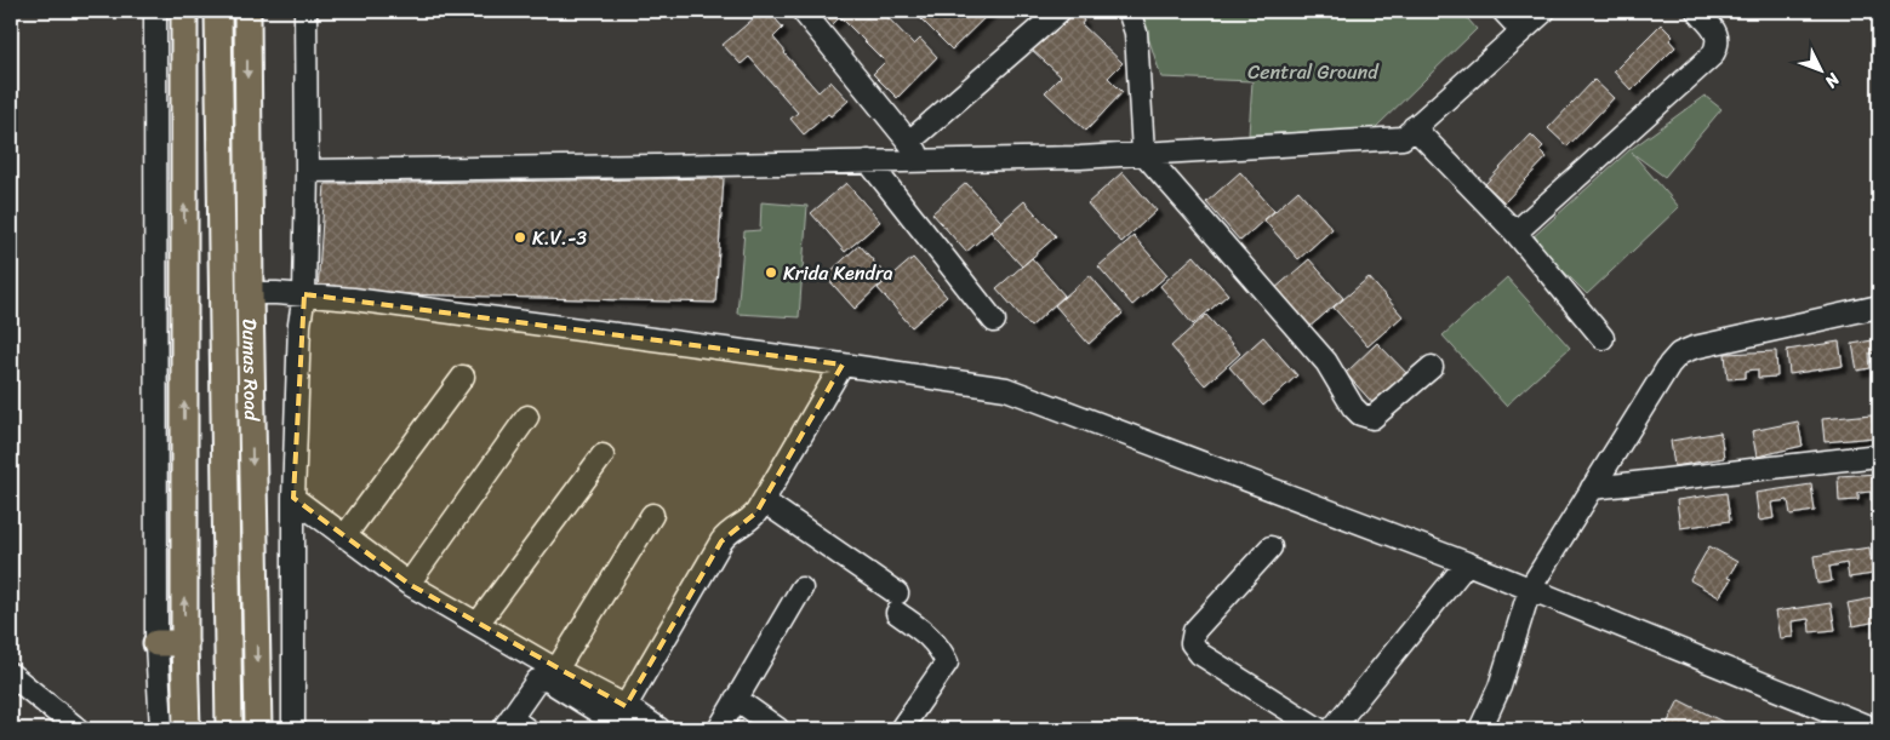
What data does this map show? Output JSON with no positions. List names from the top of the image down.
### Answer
{
  "streets": {
    "main road": ["Dumas Road"]
  },
  "parks": ["Central Ground"],
  "places": ["K.V.-3", "Krida Kendra"],
  "north": "bottom right"
}
